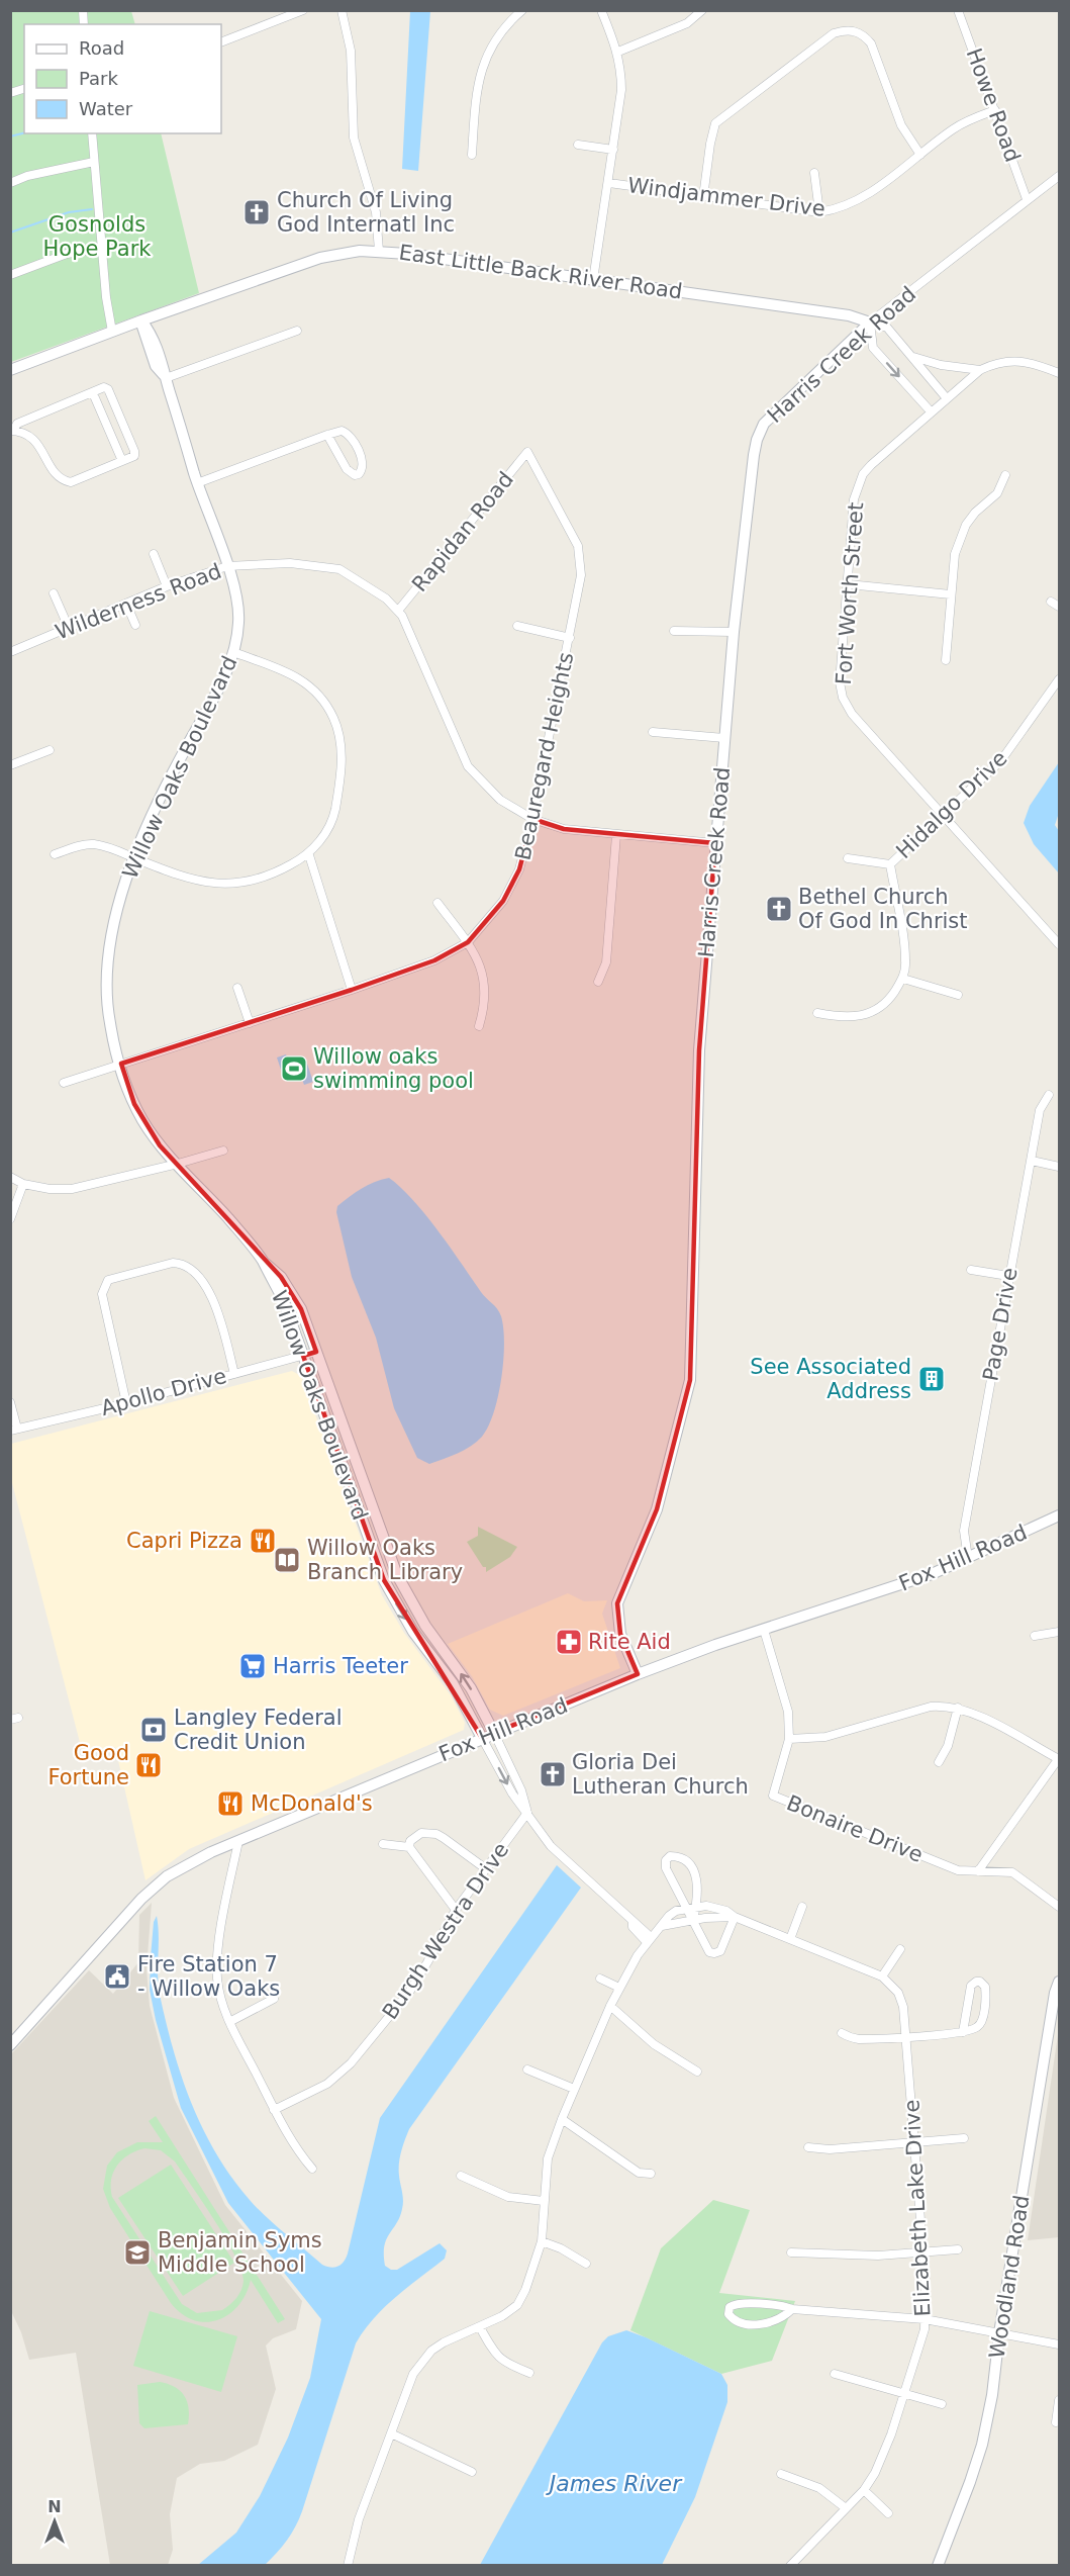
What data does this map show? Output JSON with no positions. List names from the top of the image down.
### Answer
{
  "streets": {
    "street": [
      "Howe Road",
      "Windjammer Drive",
      "East Little Back River Road",
      "Harris Creek Road",
      "Rapidan Road",
      "Fort Worth Street",
      "Wilderness Road",
      "Beauregard Heights",
      "Willow Oaks Boulevard",
      "Hidalgo Drive",
      "Page Drive",
      "Apollo Drive",
      "Fox Hill Road",
      "Bonaire Drive",
      "Burgh Westra Drive",
      "Elizabeth Lake Drive",
      "Woodland Road"
    ]
  },
  "crossings": [
    ["Howe Road", "Windjammer Drive"],
    ["Howe Road", "Harris Creek Road"],
    ["East Little Back River Road", "Harris Creek Road"],
    ["East Little Back River Road", "Fort Worth Street"],
    ["East Little Back River Road", "Willow Oaks Boulevard"],
    ["Harris Creek Road", "Wilderness Road"],
    ["Harris Creek Road", "Fox Hill Road"],
    ["Rapidan Road", "Wilderness Road"],
    ["Rapidan Road", "Beauregard Heights"],
    ["Fort Worth Street", "Hidalgo Drive"],
    ["Wilderness Road", "Beauregard Heights"],
    ["Wilderness Road", "Willow Oaks Boulevard"],
    ["Beauregard Heights", "Willow Oaks Boulevard"],
    ["Willow Oaks Boulevard", "Apollo Drive"],
    ["Willow Oaks Boulevard", "Fox Hill Road"],
    ["Page Drive", "Fox Hill Road"],
    ["Fox Hill Road", "Bonaire Drive"]
  ],
  "water": ["James River"],
  "parks": ["Gosnolds Hope Park"],
  "places": {
    "church": ["Church Of Living God Internatl Inc", "Bethel Church Of God In Christ", "Gloria Dei Lutheran Church"],
    "sports": ["Willow oaks swimming pool"],
    "building": ["See Associated Address"],
    "restaurant": ["Capri Pizza", "Good Fortune", "McDonald's"],
    "library": ["Willow Oaks Branch Library"],
    "pharmacy": ["Rite Aid"],
    "supermarket": ["Harris Teeter"],
    "bank": ["Langley Federal Credit Union"],
    "public building": ["Fire Station 7 - Willow Oaks"],
    "school or university": ["Benjamin Syms Middle School"]
  },
  "legend": ["Road", "Park", "Water"],
  "north": "top"
}
